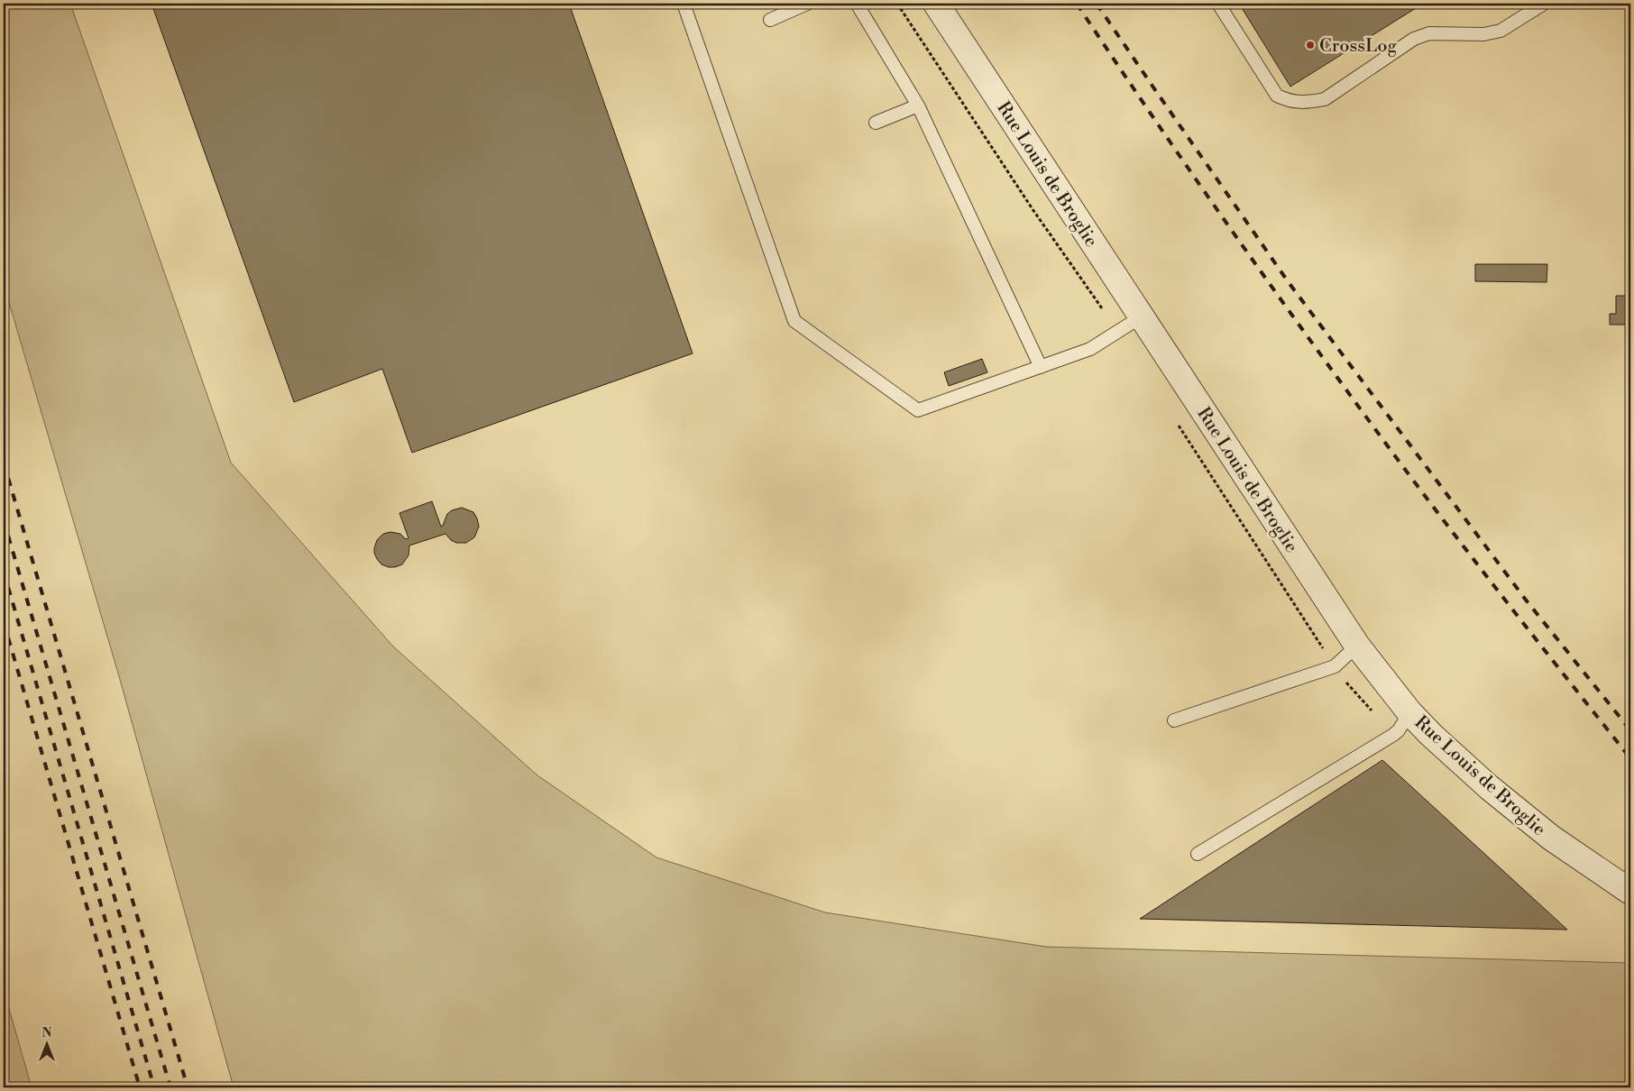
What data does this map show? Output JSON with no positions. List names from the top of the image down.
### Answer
{
  "streets": {
    "street": ["Rue Louis de Broglie"]
  },
  "places": ["CrossLog"],
  "north": "top"
}
